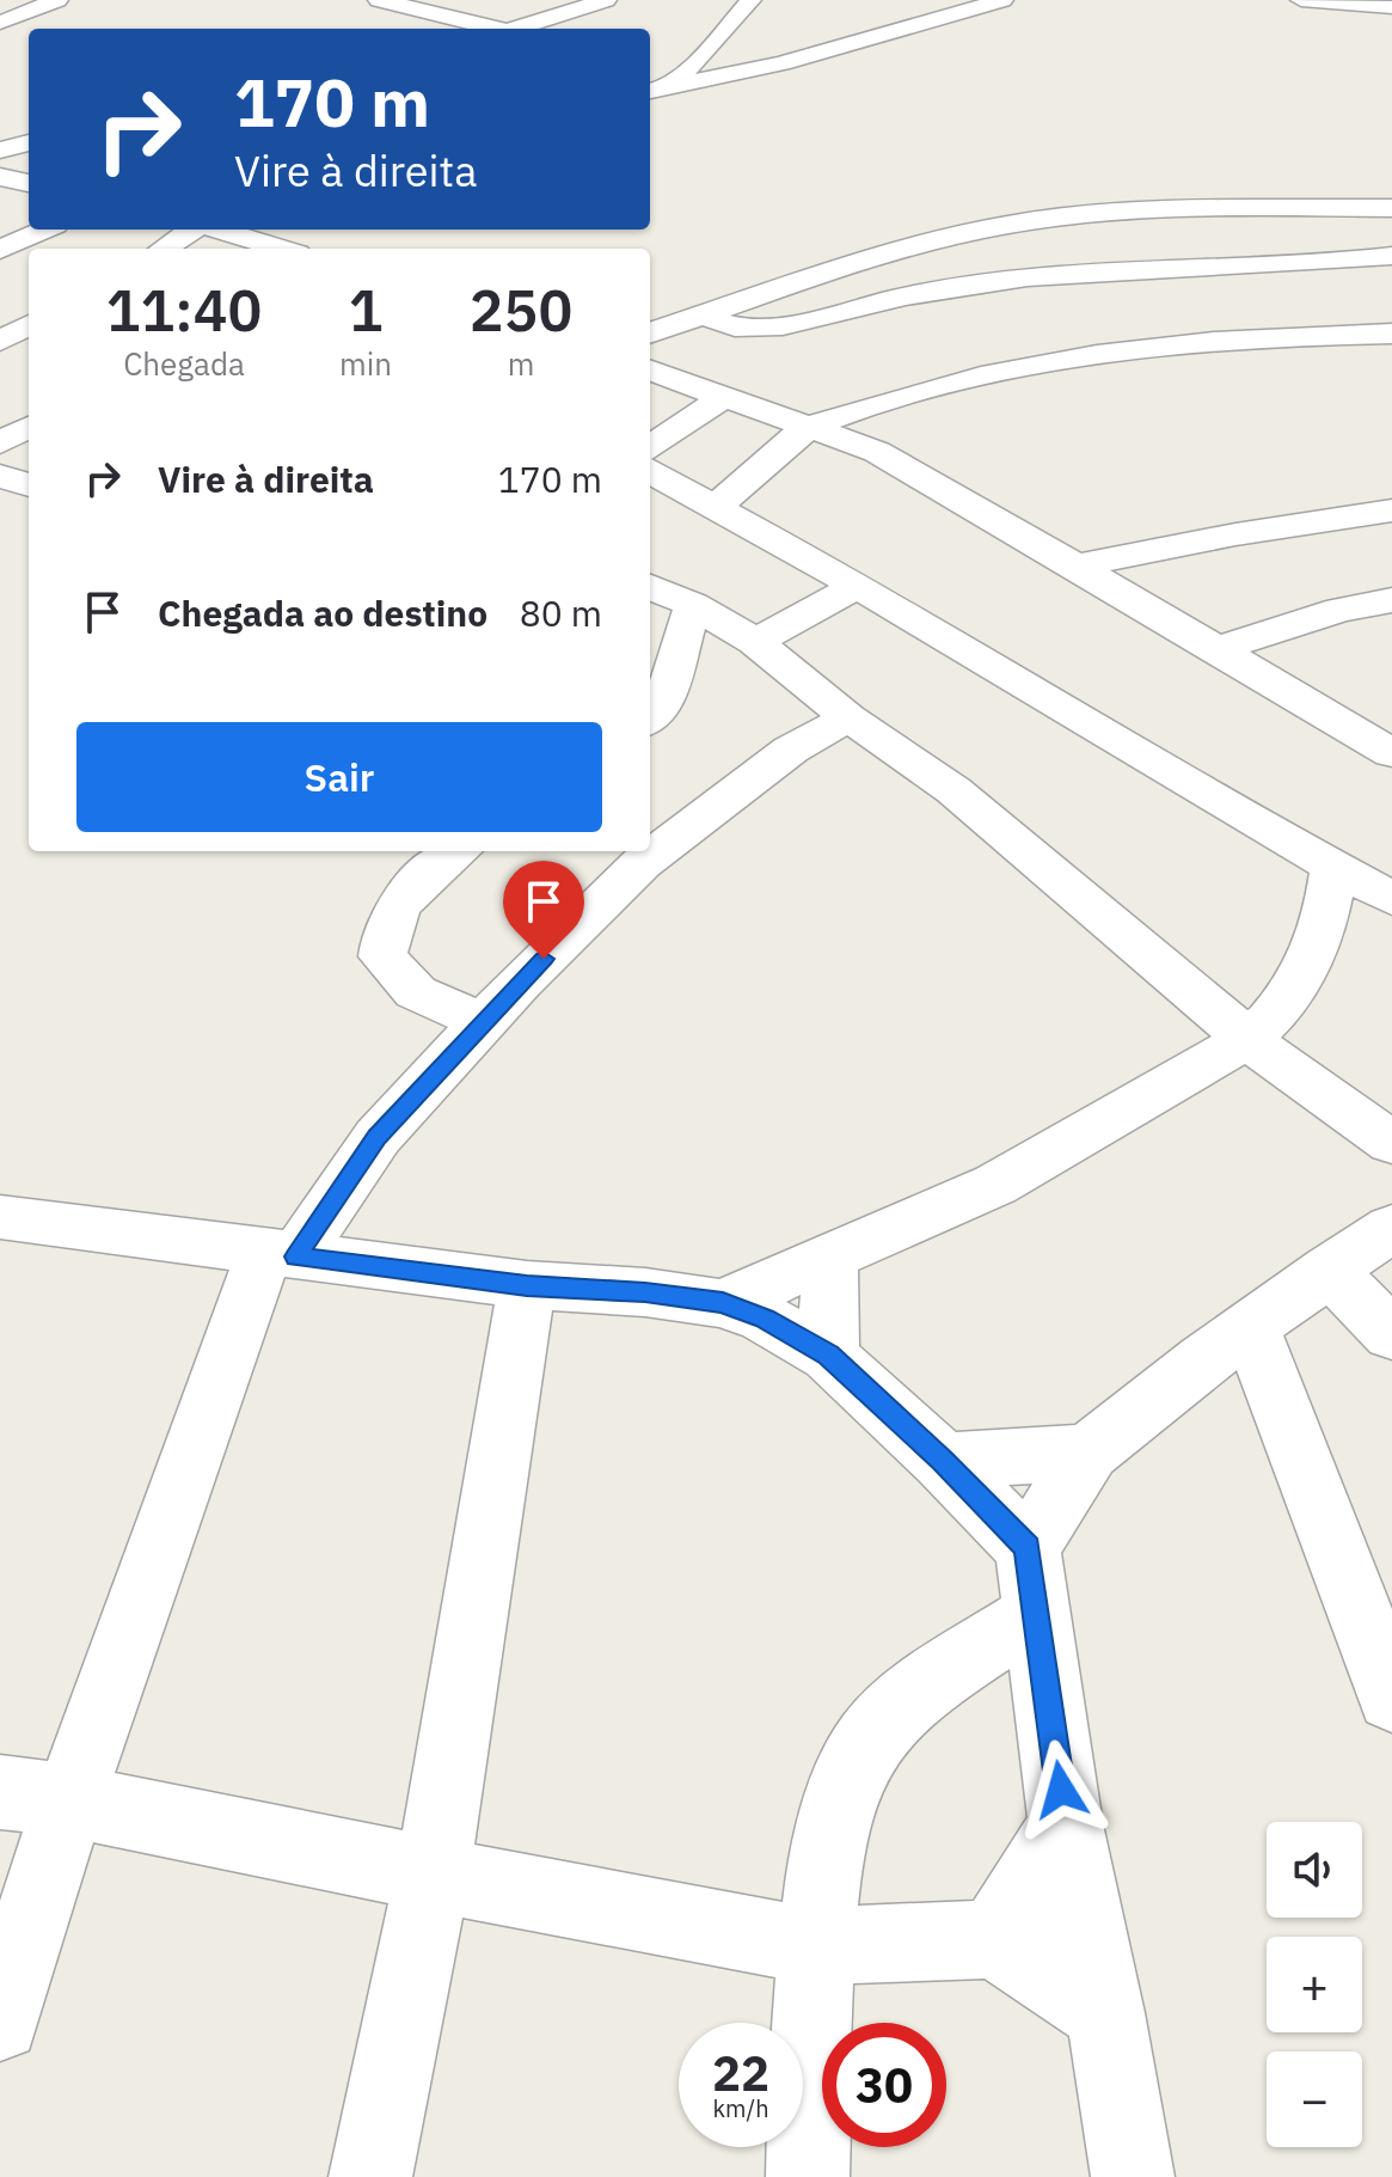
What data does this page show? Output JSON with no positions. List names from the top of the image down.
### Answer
{
  "page": {
    "turn": ["170 m", "Vire à direita"],
    "eta": [
      "11:40",
      "Chegada",
      "1",
      "min",
      "250",
      "m"
    ],
    "list": [
      {
        "name": "Vire à direita",
        "value": "170 m"
      },
      {
        "name": "Chegada ao destino",
        "value": "80 m"
      }
    ],
    "buttons": "Sair",
    "map_buttons": ["+", "−"],
    "speed": "22 km/h",
    "limit": "30"
  }
}
